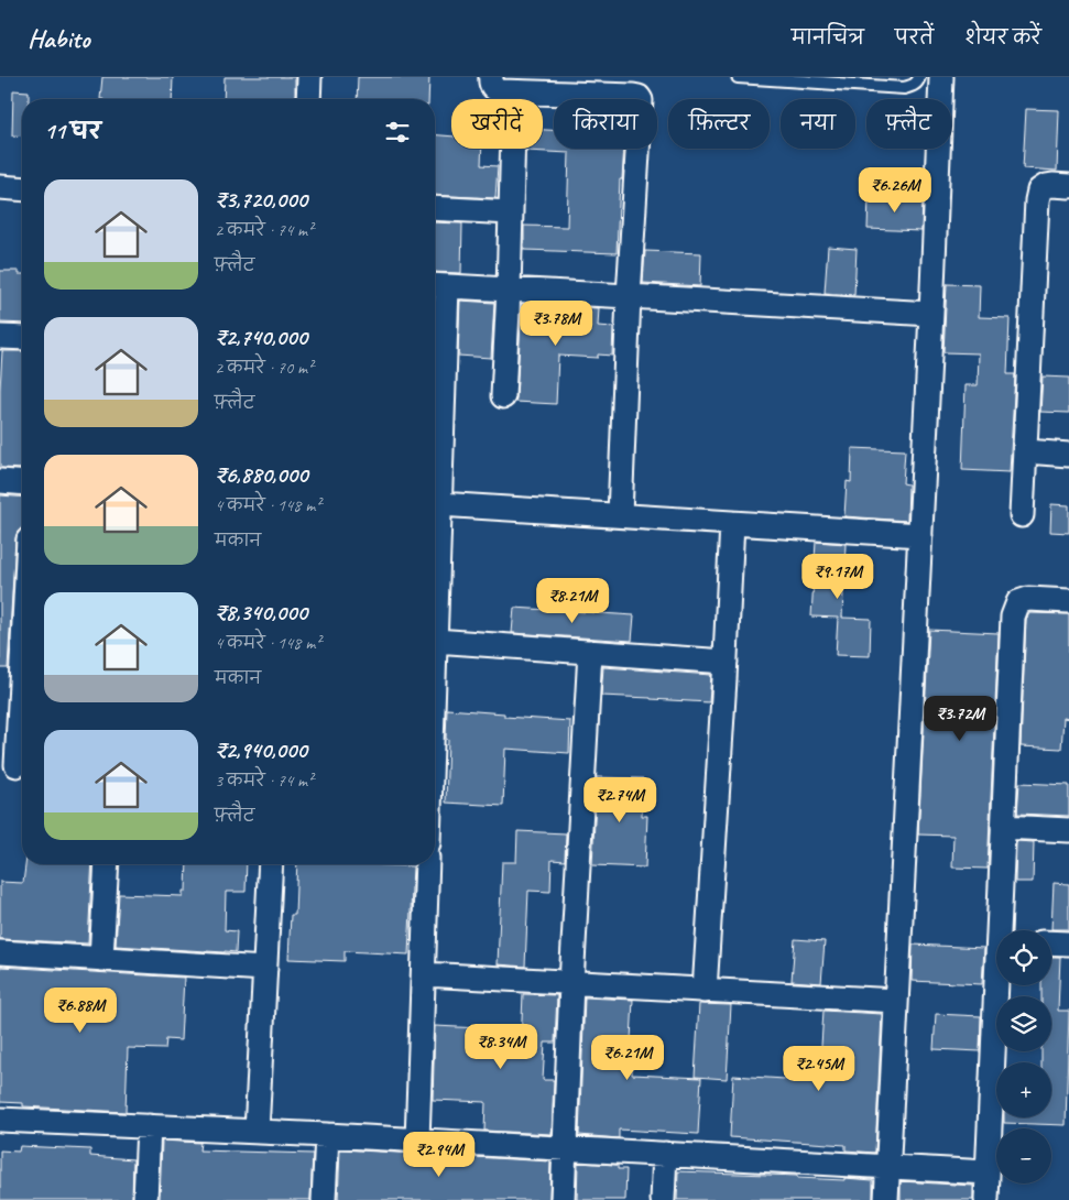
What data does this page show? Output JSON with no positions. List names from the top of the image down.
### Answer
{
  "page": {
    "header": "Habito",
    "nav": ["मानचित्र", "परतें", "शेयर करें"],
    "chip": [
      "खरीदें",
      "किराया",
      "फ़िल्टर",
      "नया",
      "फ़्लैट"
    ],
    "heading": "11 घर",
    "list": [
      {
        "name": "₹3,720,000",
        "note": "2 कमरे · 74 m² · फ़्लैट"
      },
      {
        "name": "₹2,740,000",
        "note": "2 कमरे · 70 m² · फ़्लैट"
      },
      {
        "name": "₹6,880,000",
        "note": "4 कमरे · 148 m² · मकान"
      },
      {
        "name": "₹8,340,000",
        "note": "4 कमरे · 148 m² · मकान"
      },
      {
        "name": "₹2,940,000",
        "note": "3 कमरे · 74 m² · फ़्लैट"
      }
    ],
    "price": [
      "₹6.26M",
      "₹3.78M",
      "₹9.17M",
      "₹8.21M",
      "₹3.72M",
      "₹2.74M",
      "₹6.88M",
      "₹8.34M",
      "₹6.21M",
      "₹2.45M",
      "₹2.94M"
    ],
    "map_buttons": ["+", "−"]
  }
}
